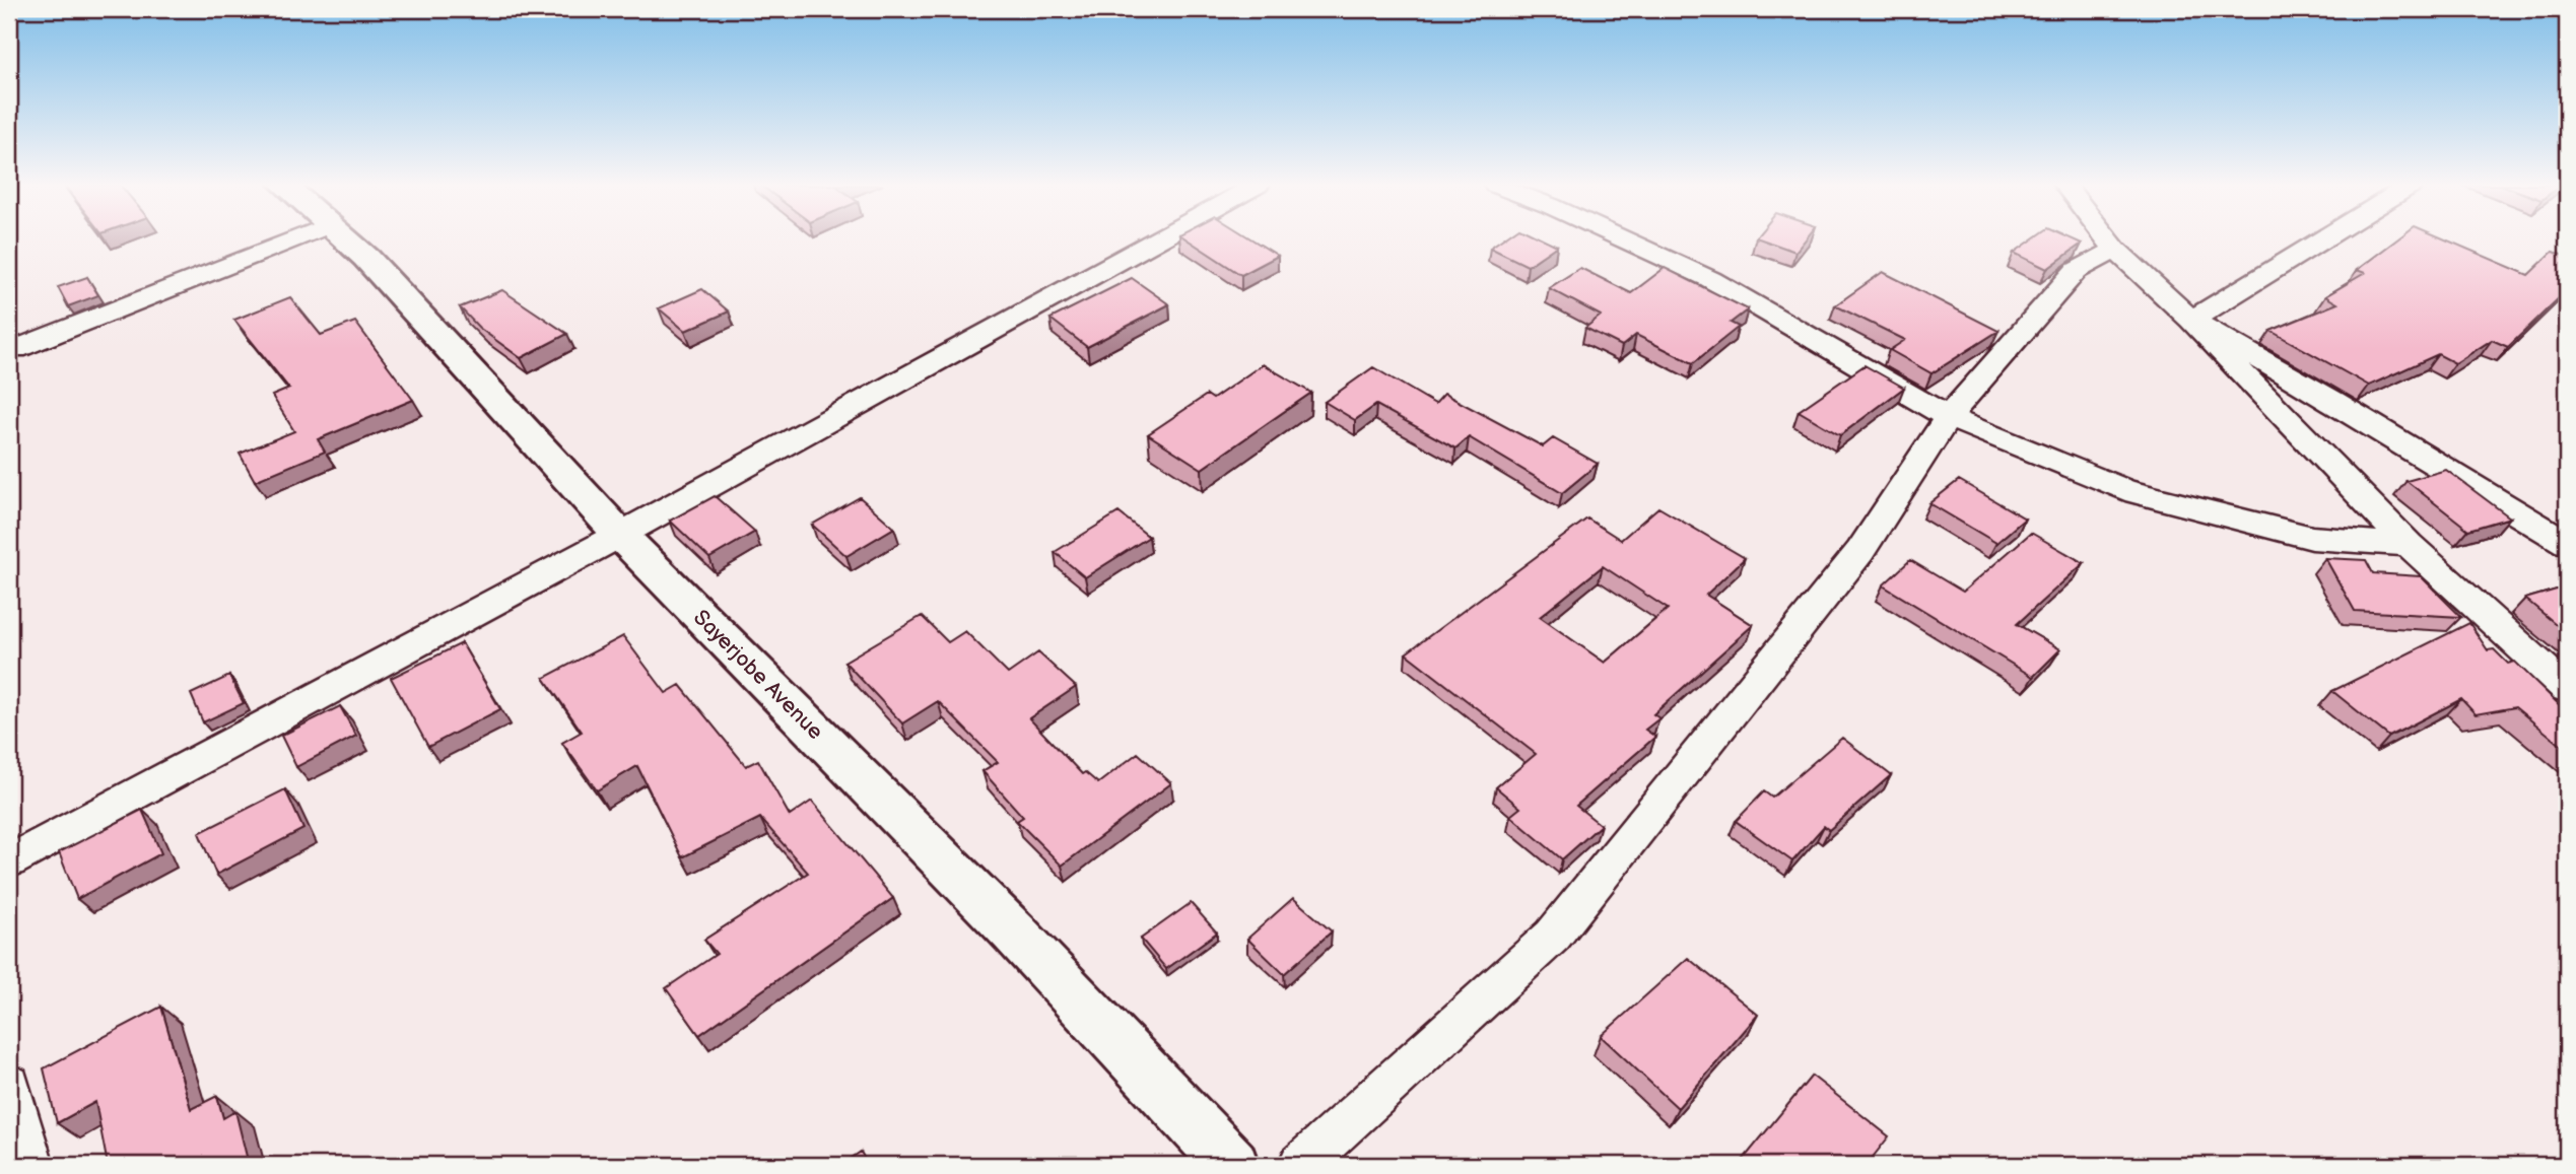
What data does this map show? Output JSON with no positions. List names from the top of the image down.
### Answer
{
  "streets": {
    "street": ["Sayerjobe Avenue"]
  }
}
